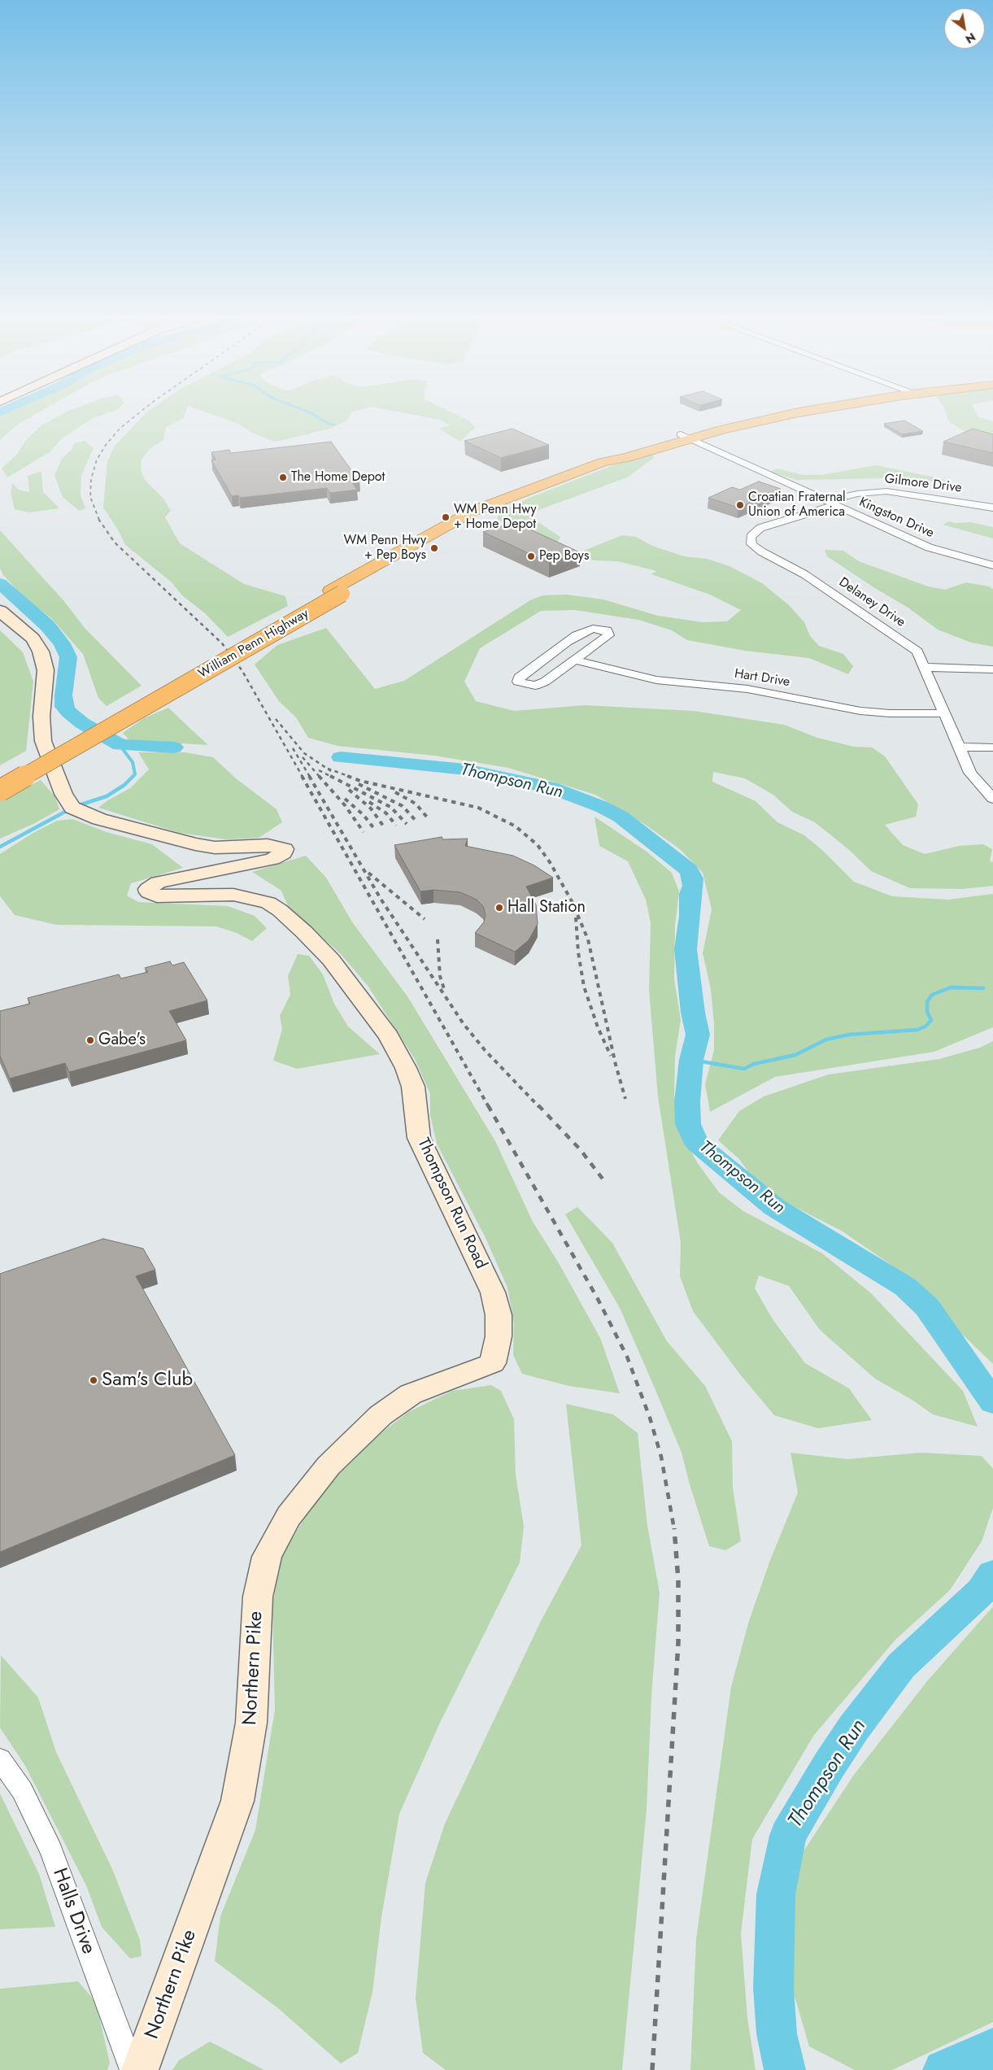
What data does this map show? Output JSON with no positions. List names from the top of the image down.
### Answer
{
  "streets": {
    "highway": ["William Penn Highway"],
    "street": [
      "Gilmore Drive",
      "Kingston Drive",
      "Delaney Drive",
      "Hart Drive",
      "Thompson Run Road",
      "Northern Pike",
      "Halls Drive"
    ]
  },
  "crossings": [
    ["Gilmore Drive", "Kingston Drive"],
    ["Gilmore Drive", "Delaney Drive"],
    ["Kingston Drive", "Delaney Drive"],
    ["Kingston Drive", "William Penn Highway"],
    ["Delaney Drive", "Hart Drive"],
    ["Thompson Run Road", "Northern Pike"]
  ],
  "water": ["Thompson Run"],
  "places": [
    "The Home Depot",
    "Croatian Fraternal Union of America",
    "WM Penn Hwy + Home Depot",
    "WM Penn Hwy + Pep Boys",
    "Pep Boys",
    "Hall Station",
    "Gabe's",
    "Sam's Club"
  ],
  "north": "bottom right"
}
